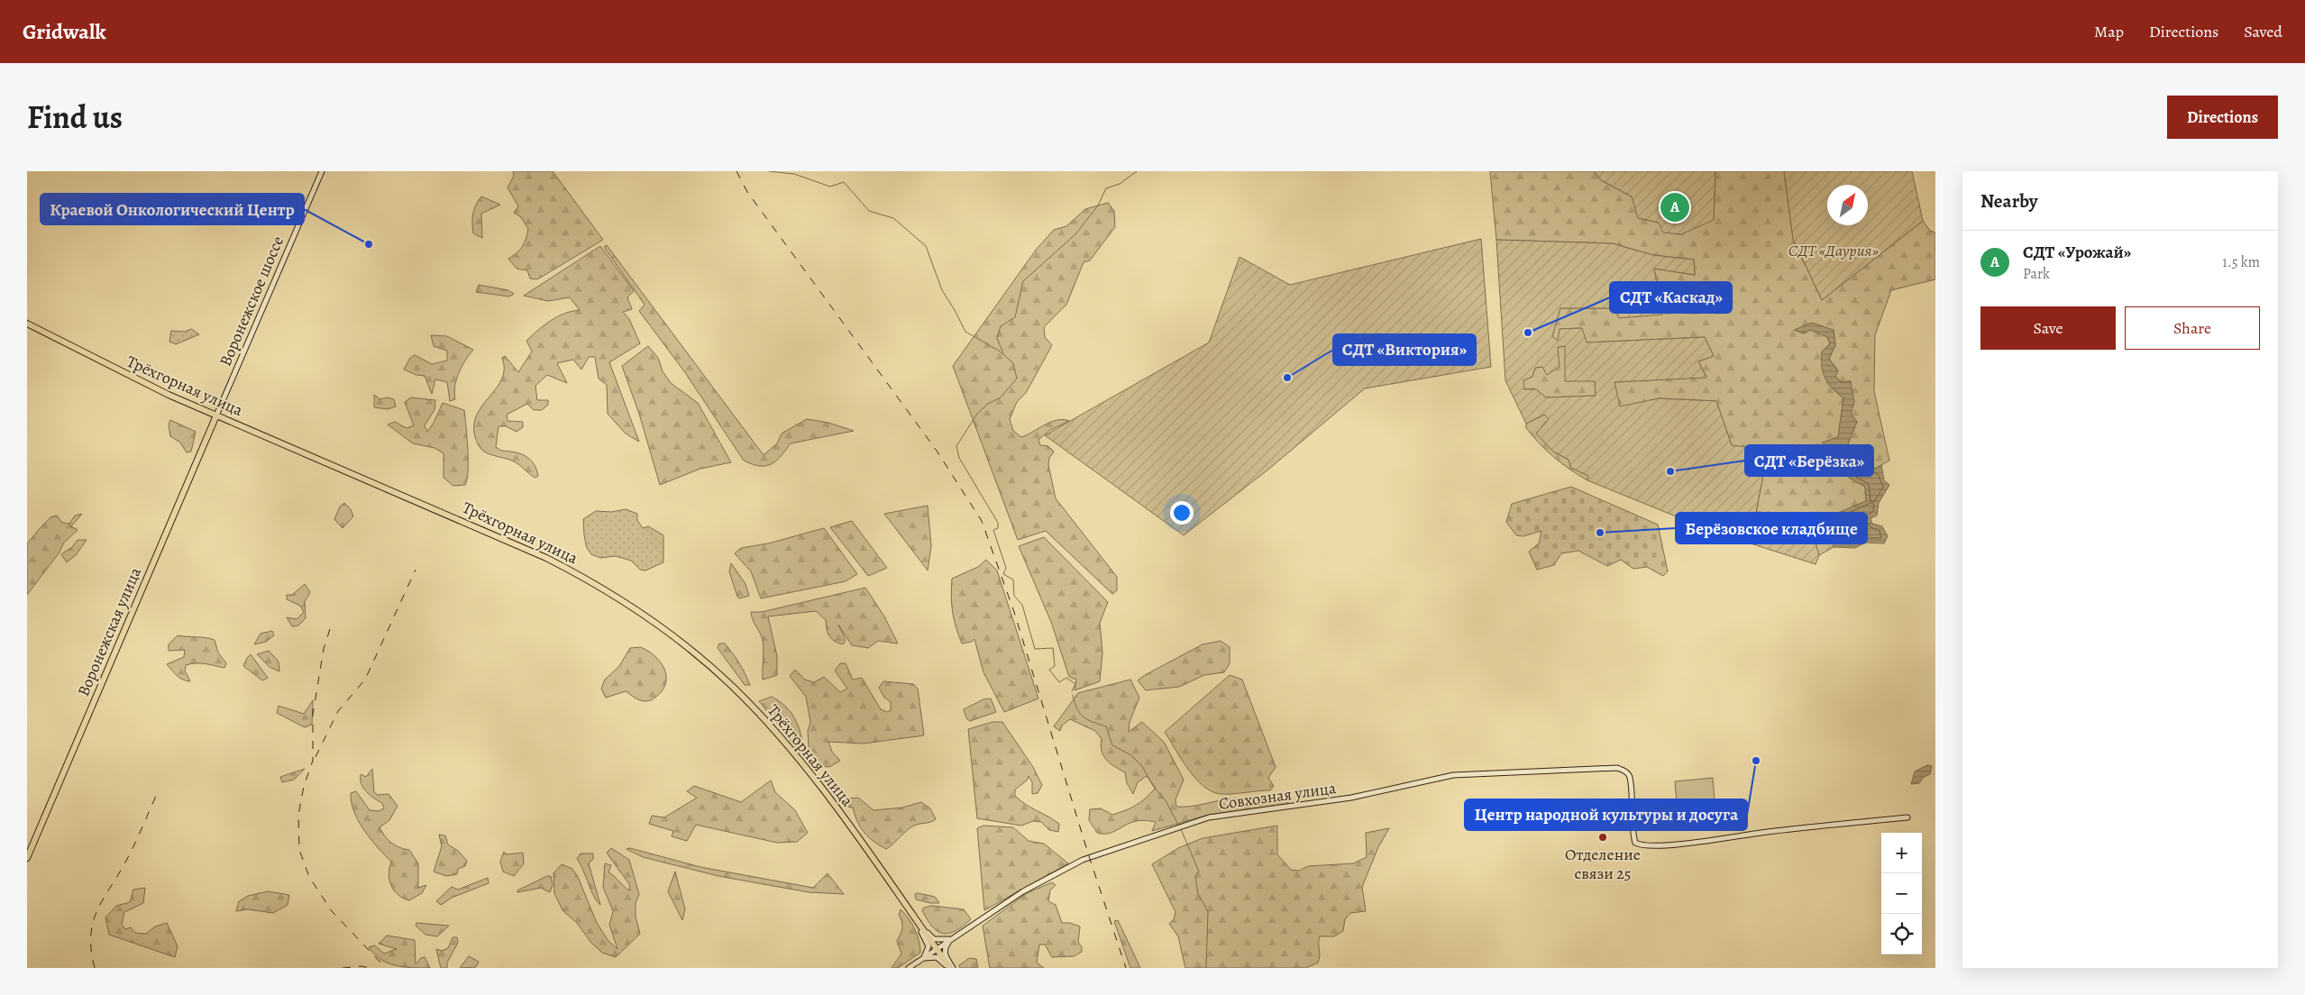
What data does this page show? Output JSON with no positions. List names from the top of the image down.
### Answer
{
  "streets": {
    "highway": ["Трёхгорная улица", "Воронежская улица"],
    "main road": ["Воронежское шоссе", "Совхозная улица"]
  },
  "crossings": [
    ["Воронежское шоссе", "Трёхгорная улица"],
    ["Воронежское шоссе", "Воронежская улица"],
    ["Трёхгорная улица", "Воронежская улица"],
    ["Трёхгорная улица", "Совхозная улица"]
  ],
  "parks": ["СДТ «Даурия»"],
  "places": [
    "Краевой Онкологический Центр",
    "СДТ «Каскад»",
    "СДТ «Виктория»",
    "СДТ «Берёзка»",
    "Берёзовское кладбище",
    "Центр народной культуры и досуга",
    "Отделение связи 25"
  ],
  "north": "top right",
  "page": {
    "header": "Gridwalk",
    "nav": ["Map", "Directions", "Saved"],
    "title": "Find us",
    "buttons": [
      "Directions",
      ["Save", "Share"]
    ],
    "heading": "Nearby",
    "pins": "A",
    "list": [
      {
        "mark": "A",
        "name": "СДТ «Урожай»",
        "note": "Park",
        "value": "1.5 km"
      }
    ],
    "map_buttons": ["+", "−"]
  }
}
